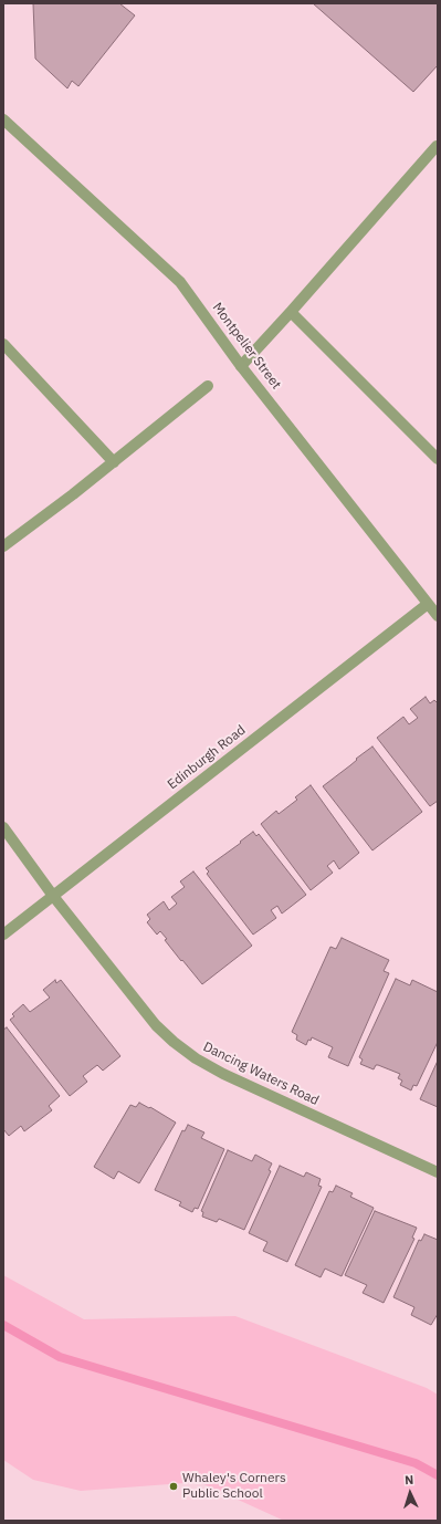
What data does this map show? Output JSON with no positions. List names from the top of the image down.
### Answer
{
  "streets": {
    "street": ["Montpelier Street", "Edinburgh Road", "Dancing Waters Road"]
  },
  "crossings": [
    ["Montpelier Street", "Edinburgh Road"],
    ["Edinburgh Road", "Dancing Waters Road"]
  ],
  "places": ["Whaley's Corners Public School"],
  "north": "top"
}
